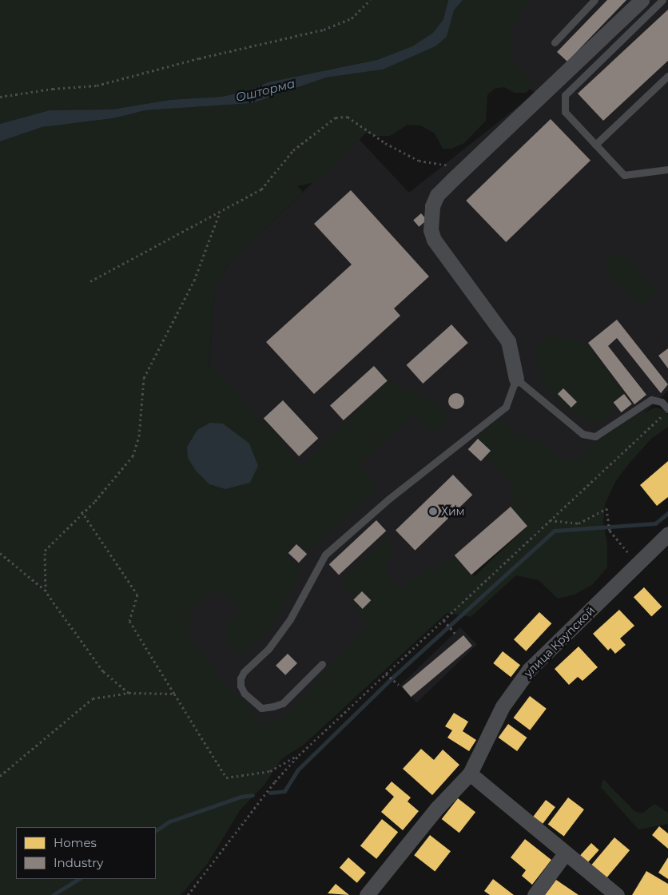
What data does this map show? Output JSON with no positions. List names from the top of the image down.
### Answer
{
  "streets": {
    "street": ["улица Крупской"]
  },
  "water": ["Ошторма"],
  "places": ["Хим"],
  "legend": ["Homes", "Industry"]
}
